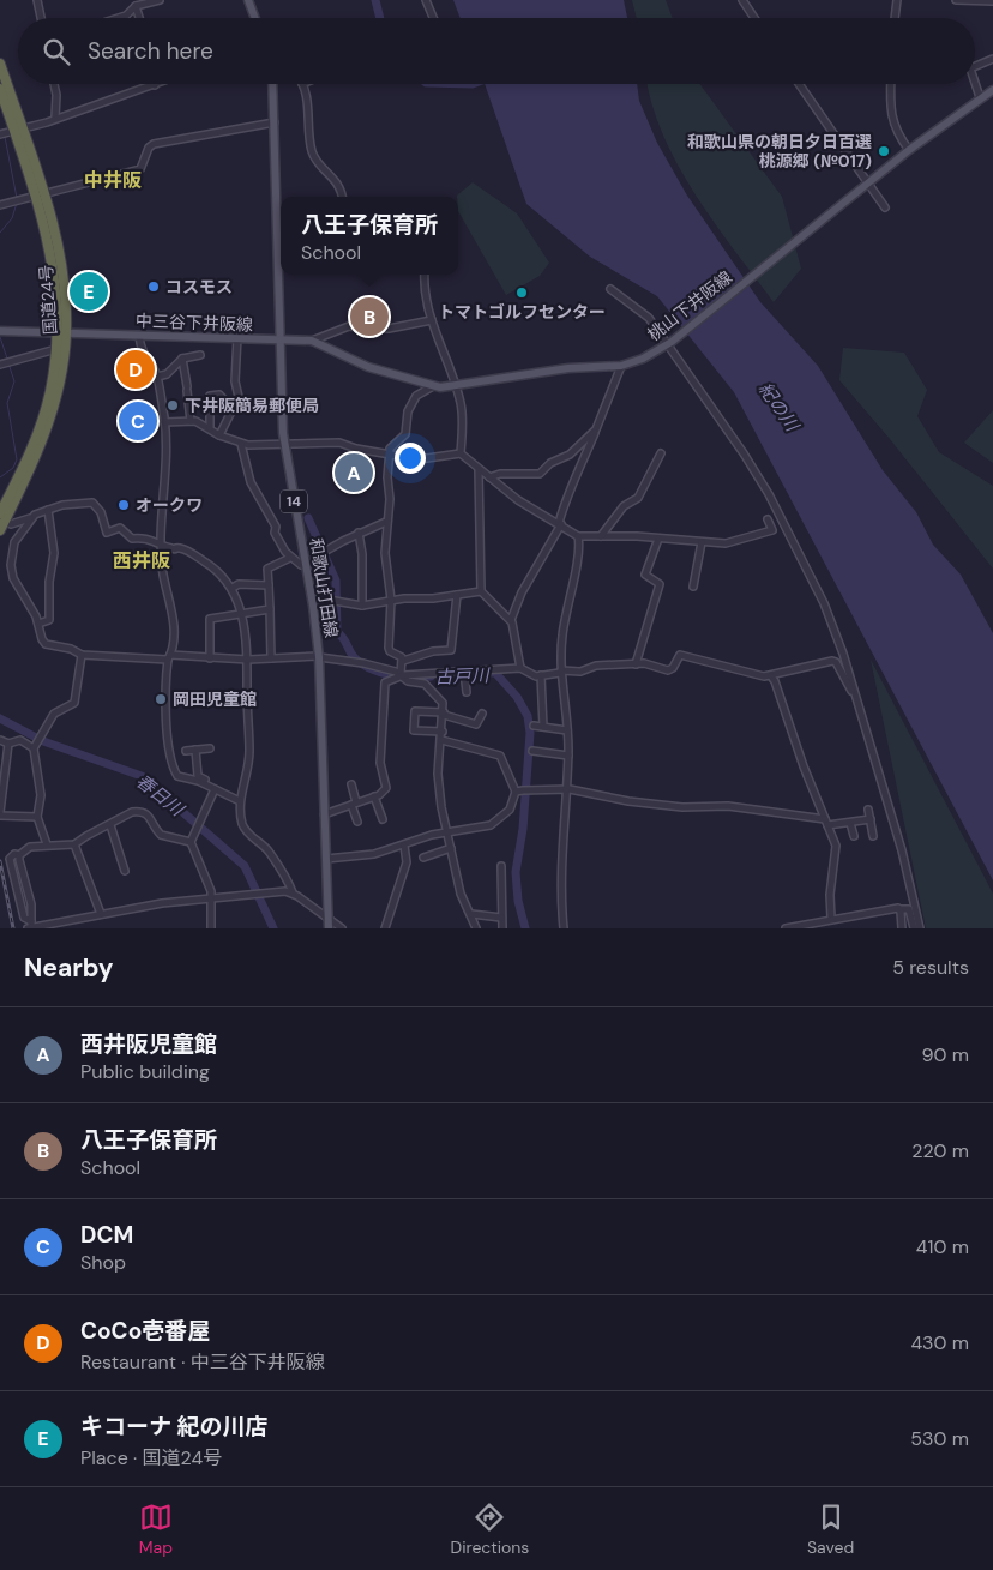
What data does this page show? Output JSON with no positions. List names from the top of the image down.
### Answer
{
  "streets": {
    "highway": ["国道24号"],
    "main road": [
      "桃山下井阪線",
      "中三谷下井阪線",
      "14",
      "和歌山打田線"
    ]
  },
  "crossings": [
    ["国道24号", "中三谷下井阪線"],
    ["桃山下井阪線", "中三谷下井阪線"],
    ["桃山下井阪線", "和歌山打田線"],
    ["中三谷下井阪線", "和歌山打田線"]
  ],
  "districts": ["中井阪", "西井阪"],
  "water": ["紀の川", "古戸川", "春日川"],
  "places": [
    "和歌山県の朝日夕日百選 桃源郷 (№017)",
    "コスモス",
    "トマトゴルフセンター",
    "下井阪簡易郵便局",
    "オークワ",
    "岡田児童館"
  ],
  "page": {
    "search": "Search here",
    "popup": ["八王子保育所", "School"],
    "pins": [
      "E",
      "B",
      "D",
      "C",
      "A"
    ],
    "heading": ["Nearby", "5 results"],
    "list": [
      {
        "mark": "A",
        "name": "西井阪児童館",
        "note": "Public building",
        "value": "90 m"
      },
      {
        "mark": "B",
        "name": "八王子保育所",
        "note": "School",
        "value": "220 m"
      },
      {
        "mark": "C",
        "name": "DCM",
        "note": "Shop",
        "value": "410 m"
      },
      {
        "mark": "D",
        "name": "CoCo壱番屋",
        "note": "Restaurant · 中三谷下井阪線",
        "value": "430 m"
      },
      {
        "mark": "E",
        "name": "キコーナ 紀の川店",
        "note": "Place · 国道24号",
        "value": "530 m"
      }
    ],
    "nav": ["Map", "Directions", "Saved"]
  }
}
